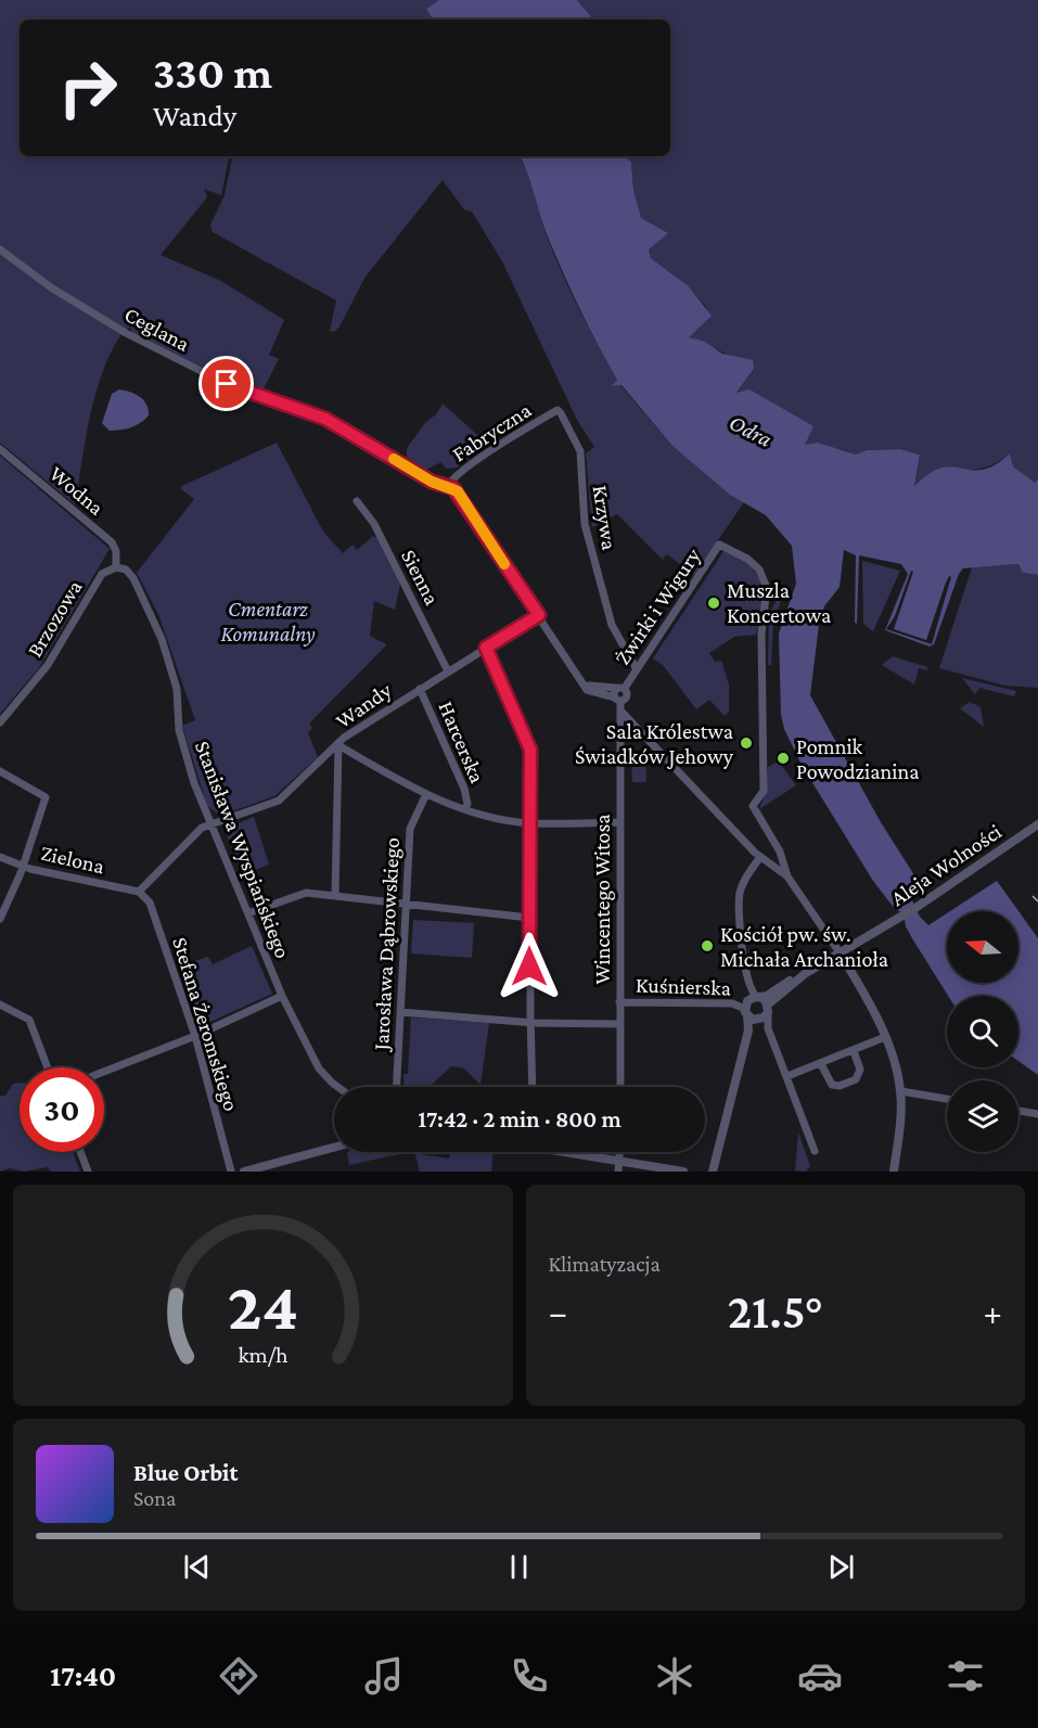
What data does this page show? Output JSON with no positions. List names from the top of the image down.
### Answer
{
  "streets": {
    "street": [
      "Ceglana",
      "Fabryczna",
      "Wodna",
      "Krzywa",
      "Sienna",
      "Żwirki i Wigury",
      "Brzozowa",
      "Wandy",
      "Harcerska",
      "Stanisława Wyspiańskiego",
      "Zielona",
      "Aleja Wolności",
      "Wincentego Witosa",
      "Jarosława Dąbrowskiego",
      "Kuśnierska",
      "Stefana Żeromskiego"
    ]
  },
  "crossings": [
    ["Ceglana", "Fabryczna"],
    ["Fabryczna", "Krzywa"],
    ["Wodna", "Brzozowa"],
    ["Wodna", "Stanisława Wyspiańskiego"],
    ["Krzywa", "Żwirki i Wigury"],
    ["Sienna", "Wandy"],
    ["Brzozowa", "Stanisława Wyspiańskiego"],
    ["Wandy", "Harcerska"],
    ["Wandy", "Stanisława Wyspiańskiego"],
    ["Zielona", "Stefana Żeromskiego"],
    ["Wincentego Witosa", "Kuśnierska"]
  ],
  "water": ["Odra"],
  "parks": ["Cmentarz Komunalny"],
  "places": [
    "Muszla Koncertowa",
    "Sala Królestwa Świadków Jehowy",
    "Pomnik Powodzianina",
    "Kościół pw. św. Michała Archanioła"
  ],
  "north": "left",
  "page": {
    "turn": ["330 m", "Wandy"],
    "limit": "30",
    "trip": "17:42 · 2 min · 800 m",
    "tile": "Klimatyzacja",
    "heat": ["−", "21.5°", "+"],
    "song": ["Blue Orbit", "Sona"],
    "tabs": "17:40",
    "gauge": ["24", "km/h"]
  }
}
